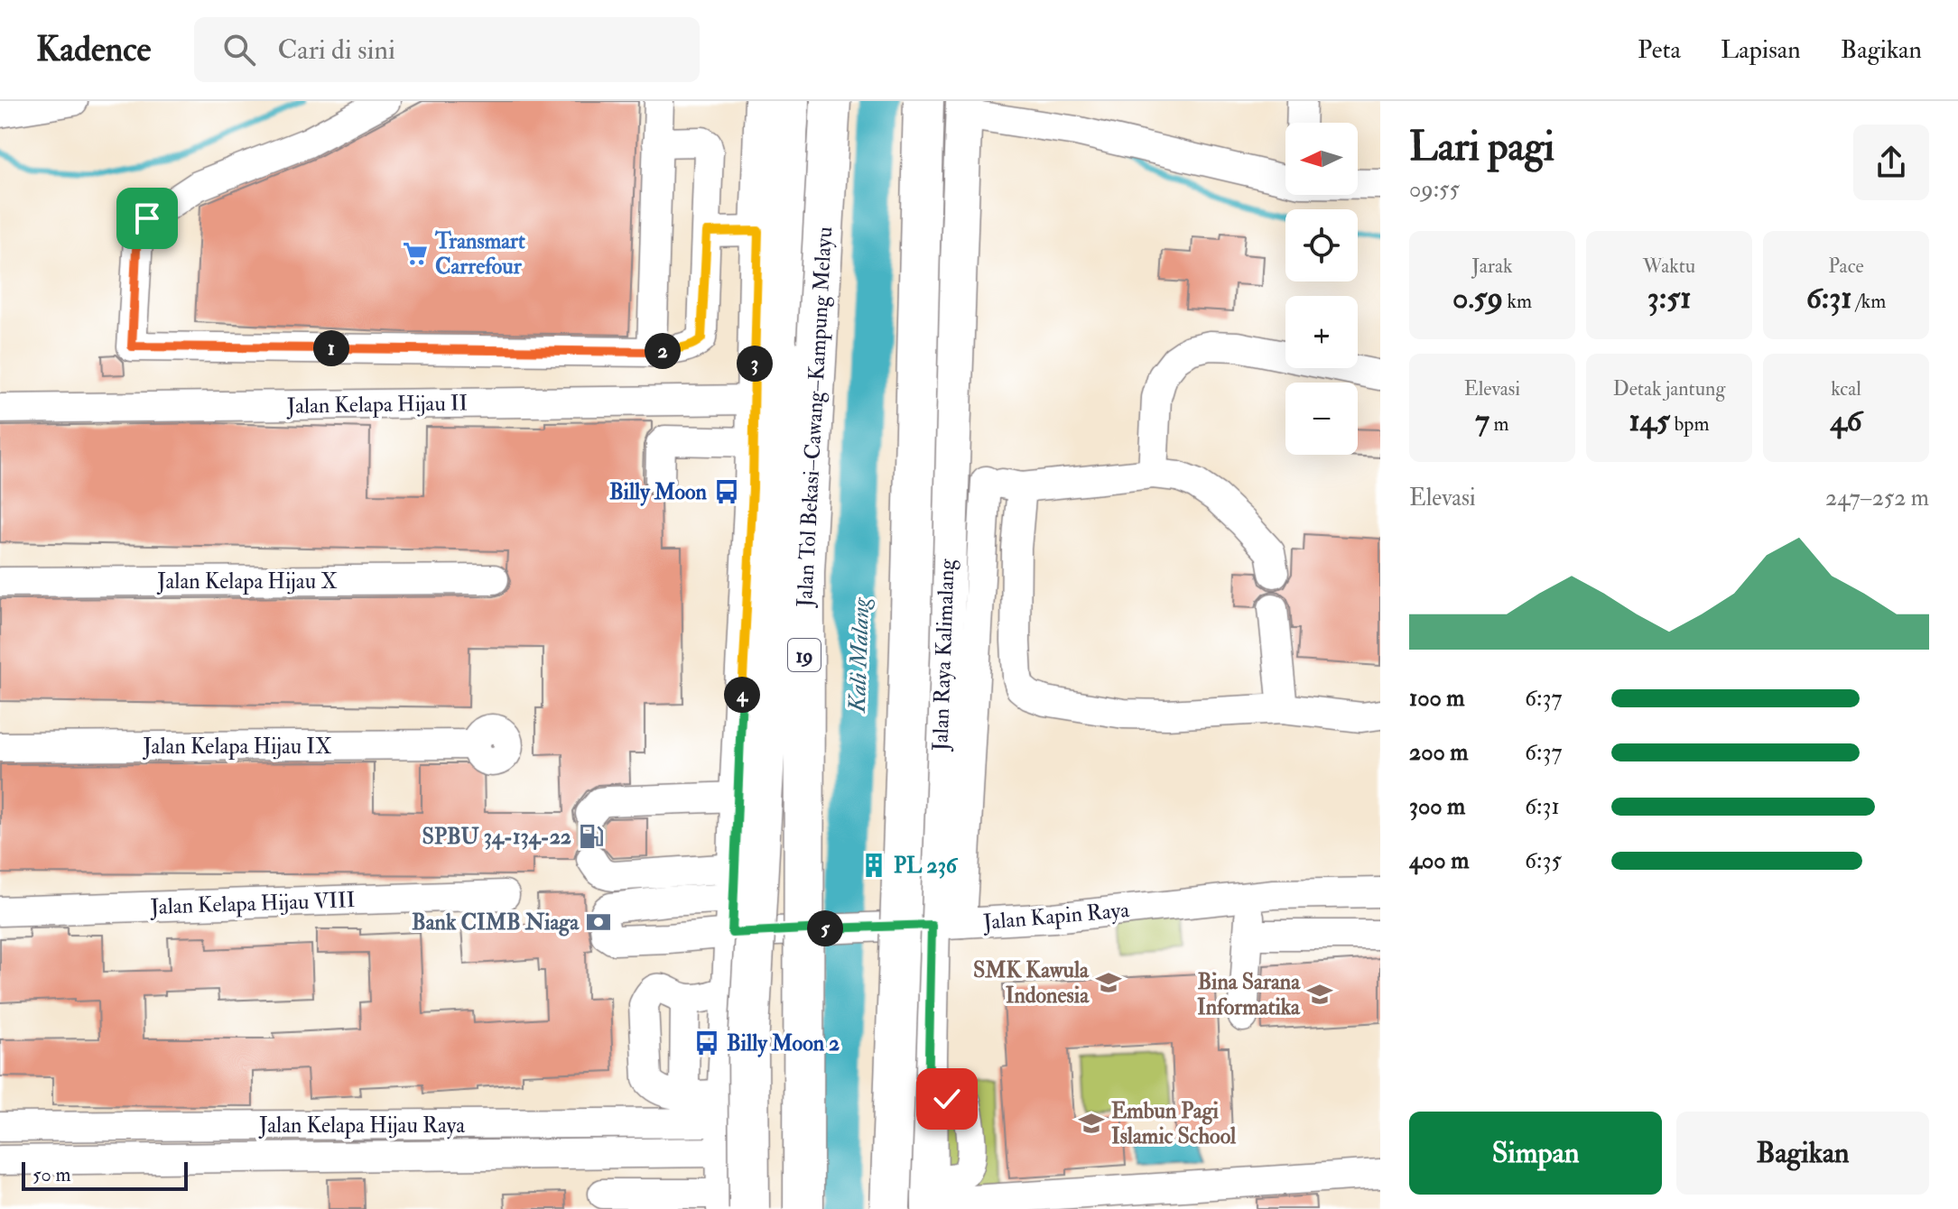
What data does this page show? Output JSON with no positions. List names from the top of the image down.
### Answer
{
  "streets": {
    "highway": ["Jalan Tol Bekasi–Cawang–Kampung Melayu", "19"],
    "main road": ["Jalan Raya Kalimalang"],
    "street": [
      "Jalan Kelapa Hijau II",
      "Jalan Kelapa Hijau X",
      "Jalan Kelapa Hijau IX",
      "Jalan Kelapa Hijau VIII",
      "Jalan Kapin Raya",
      "Jalan Kelapa Hijau Raya"
    ]
  },
  "crossings": [
    ["Jalan Raya Kalimalang", "Jalan Kapin Raya"]
  ],
  "water": ["Kali Malang"],
  "places": {
    "supermarket": ["Transmart Carrefour"],
    "bus stop": ["Billy Moon", "Billy Moon 2"],
    "fuel station": ["SPBU 34-134-22"],
    "building": ["PL 236"],
    "bank": ["Bank CIMB Niaga"],
    "school or university": ["SMK Kawula Indonesia", "Bina Sarana Informatika", "Embun Pagi Islamic School"]
  },
  "scale_bar": "50 m",
  "north": "left",
  "page": {
    "header": "Kadence",
    "search": "Cari di sini",
    "nav": ["Peta", "Lapisan", "Bagikan"],
    "heading": ["Lari pagi", "09:55"],
    "map_buttons": ["+", "−"],
    "stats": [
      ["Jarak", "0.59 km"],
      ["Waktu", "3:51"],
      ["Pace", "6:31 /km"],
      ["Elevasi", "7 m"],
      ["Detak jantung", "145 bpm"],
      ["kcal", "46"]
    ],
    "pins": [
      "1",
      "2",
      "3",
      "4",
      "5"
    ],
    "chart": ["Elevasi", "247–252 m"],
    "list": [
      {
        "name": "100 m",
        "note": "6:37"
      },
      {
        "name": "200 m",
        "note": "6:37"
      },
      {
        "name": "300 m",
        "note": "6:31"
      },
      {
        "name": "400 m",
        "note": "6:35"
      }
    ],
    "buttons": ["Simpan", "Bagikan"],
    "scale": "50 m"
  }
}
